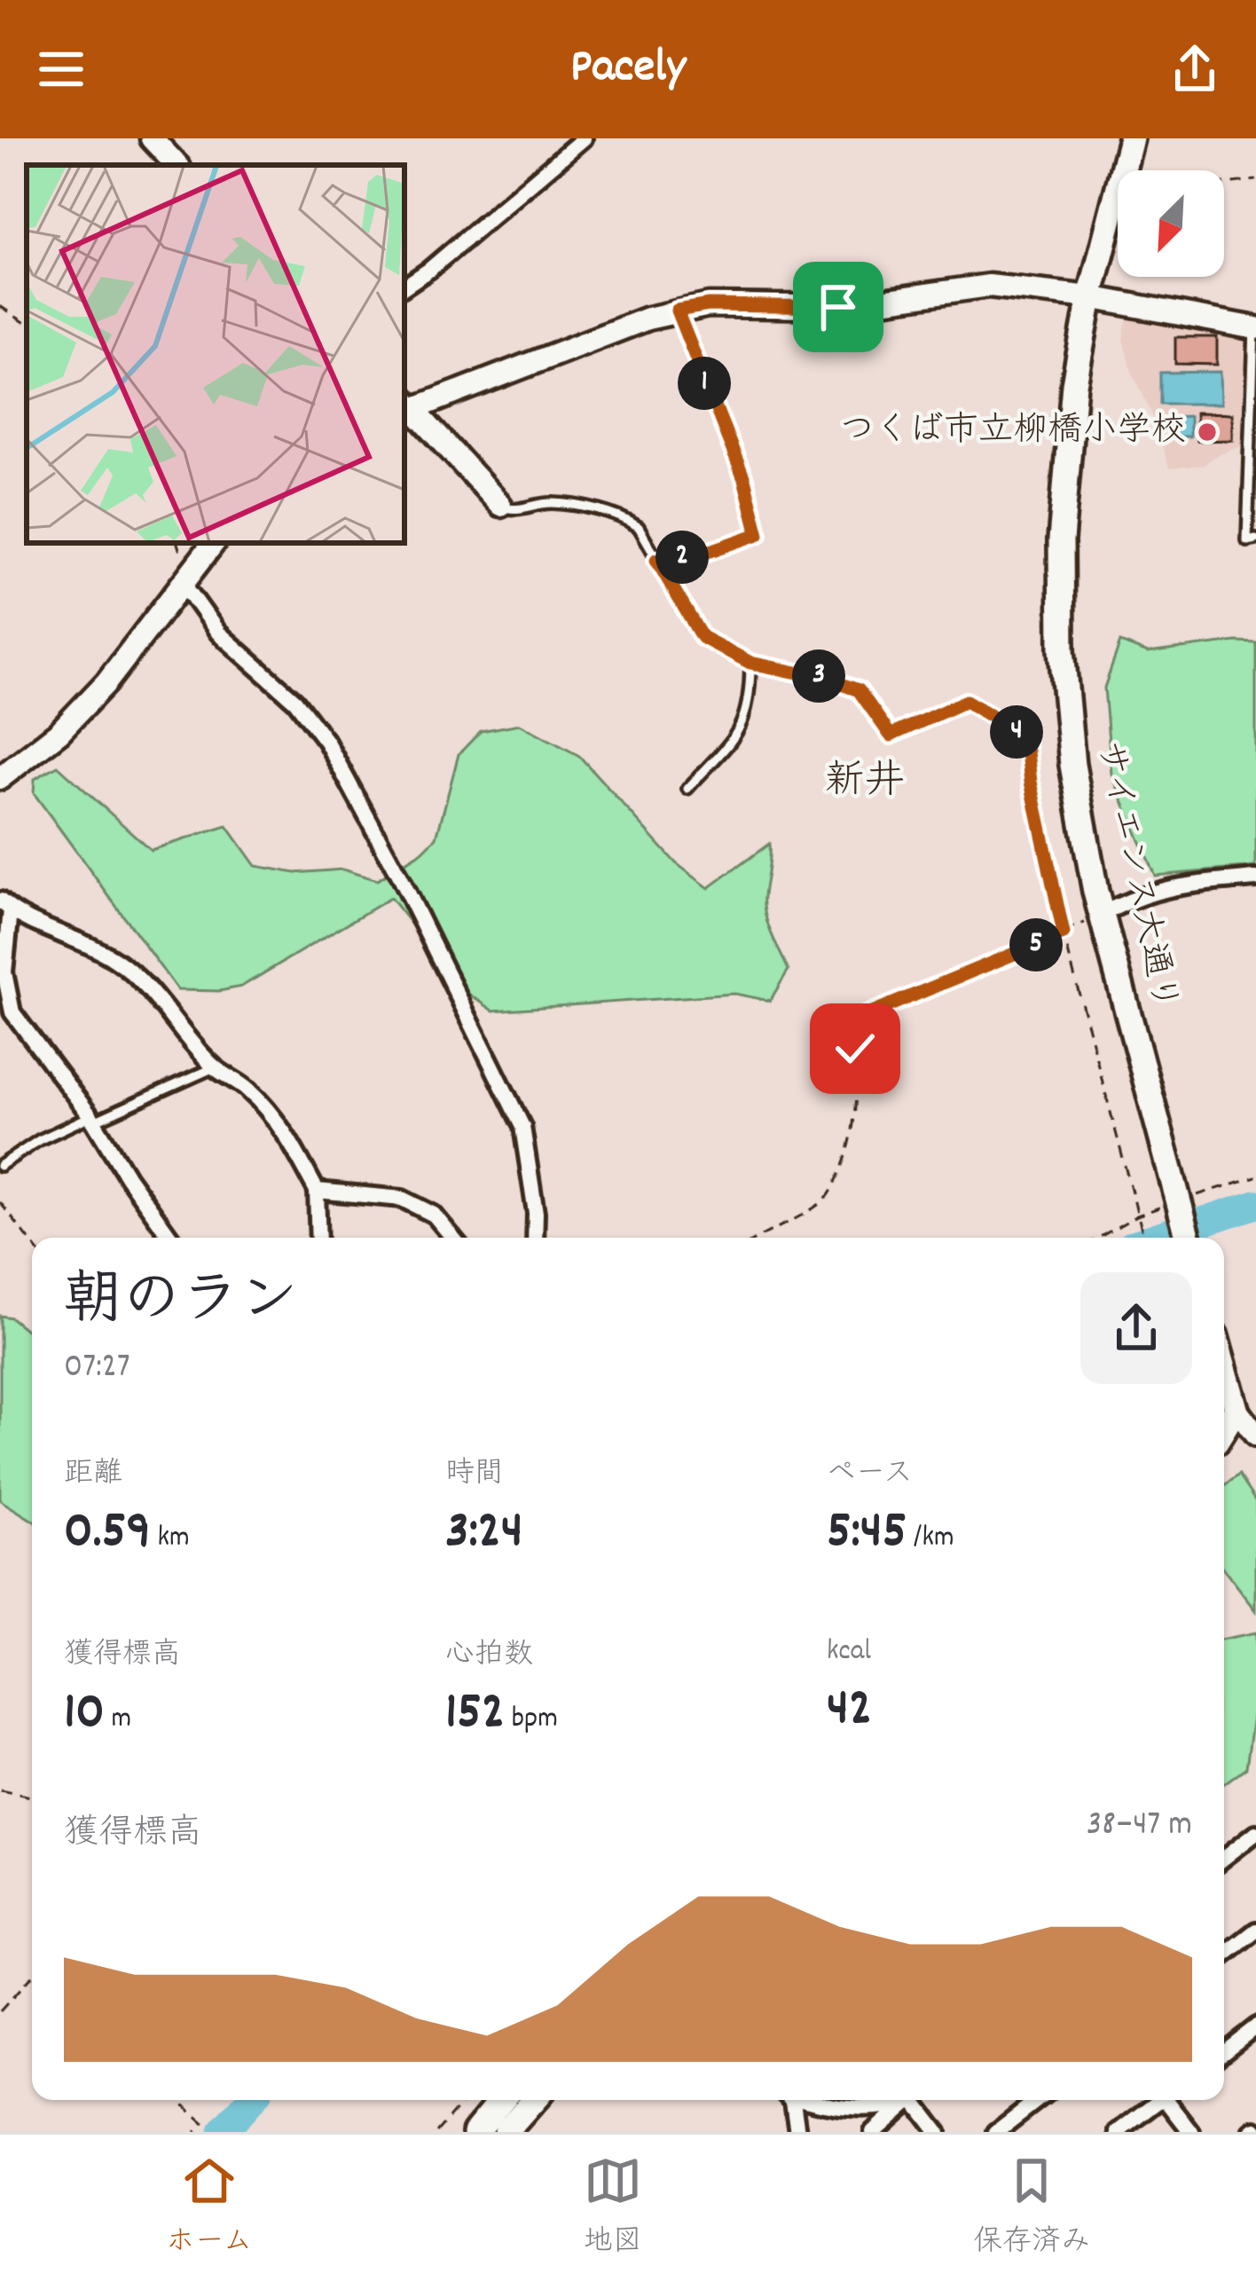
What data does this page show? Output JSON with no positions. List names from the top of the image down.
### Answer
{
  "streets": {
    "main road": ["サイエンス大通り"]
  },
  "districts": ["新井"],
  "places": ["つくば市立柳橋小学校"],
  "north": "bottom left",
  "page": {
    "header": "Pacely",
    "pins": [
      "1",
      "2",
      "3",
      "4",
      "5"
    ],
    "heading": ["朝のラン", "07:27"],
    "stats": [
      ["距離", "0.59 km"],
      ["時間", "3:24"],
      ["ペース", "5:45 /km"],
      ["獲得標高", "10 m"],
      ["心拍数", "152 bpm"],
      ["kcal", "42"]
    ],
    "chart": ["獲得標高", "38–47 m"],
    "tabs": ["ホーム", "地図", "保存済み"]
  }
}
